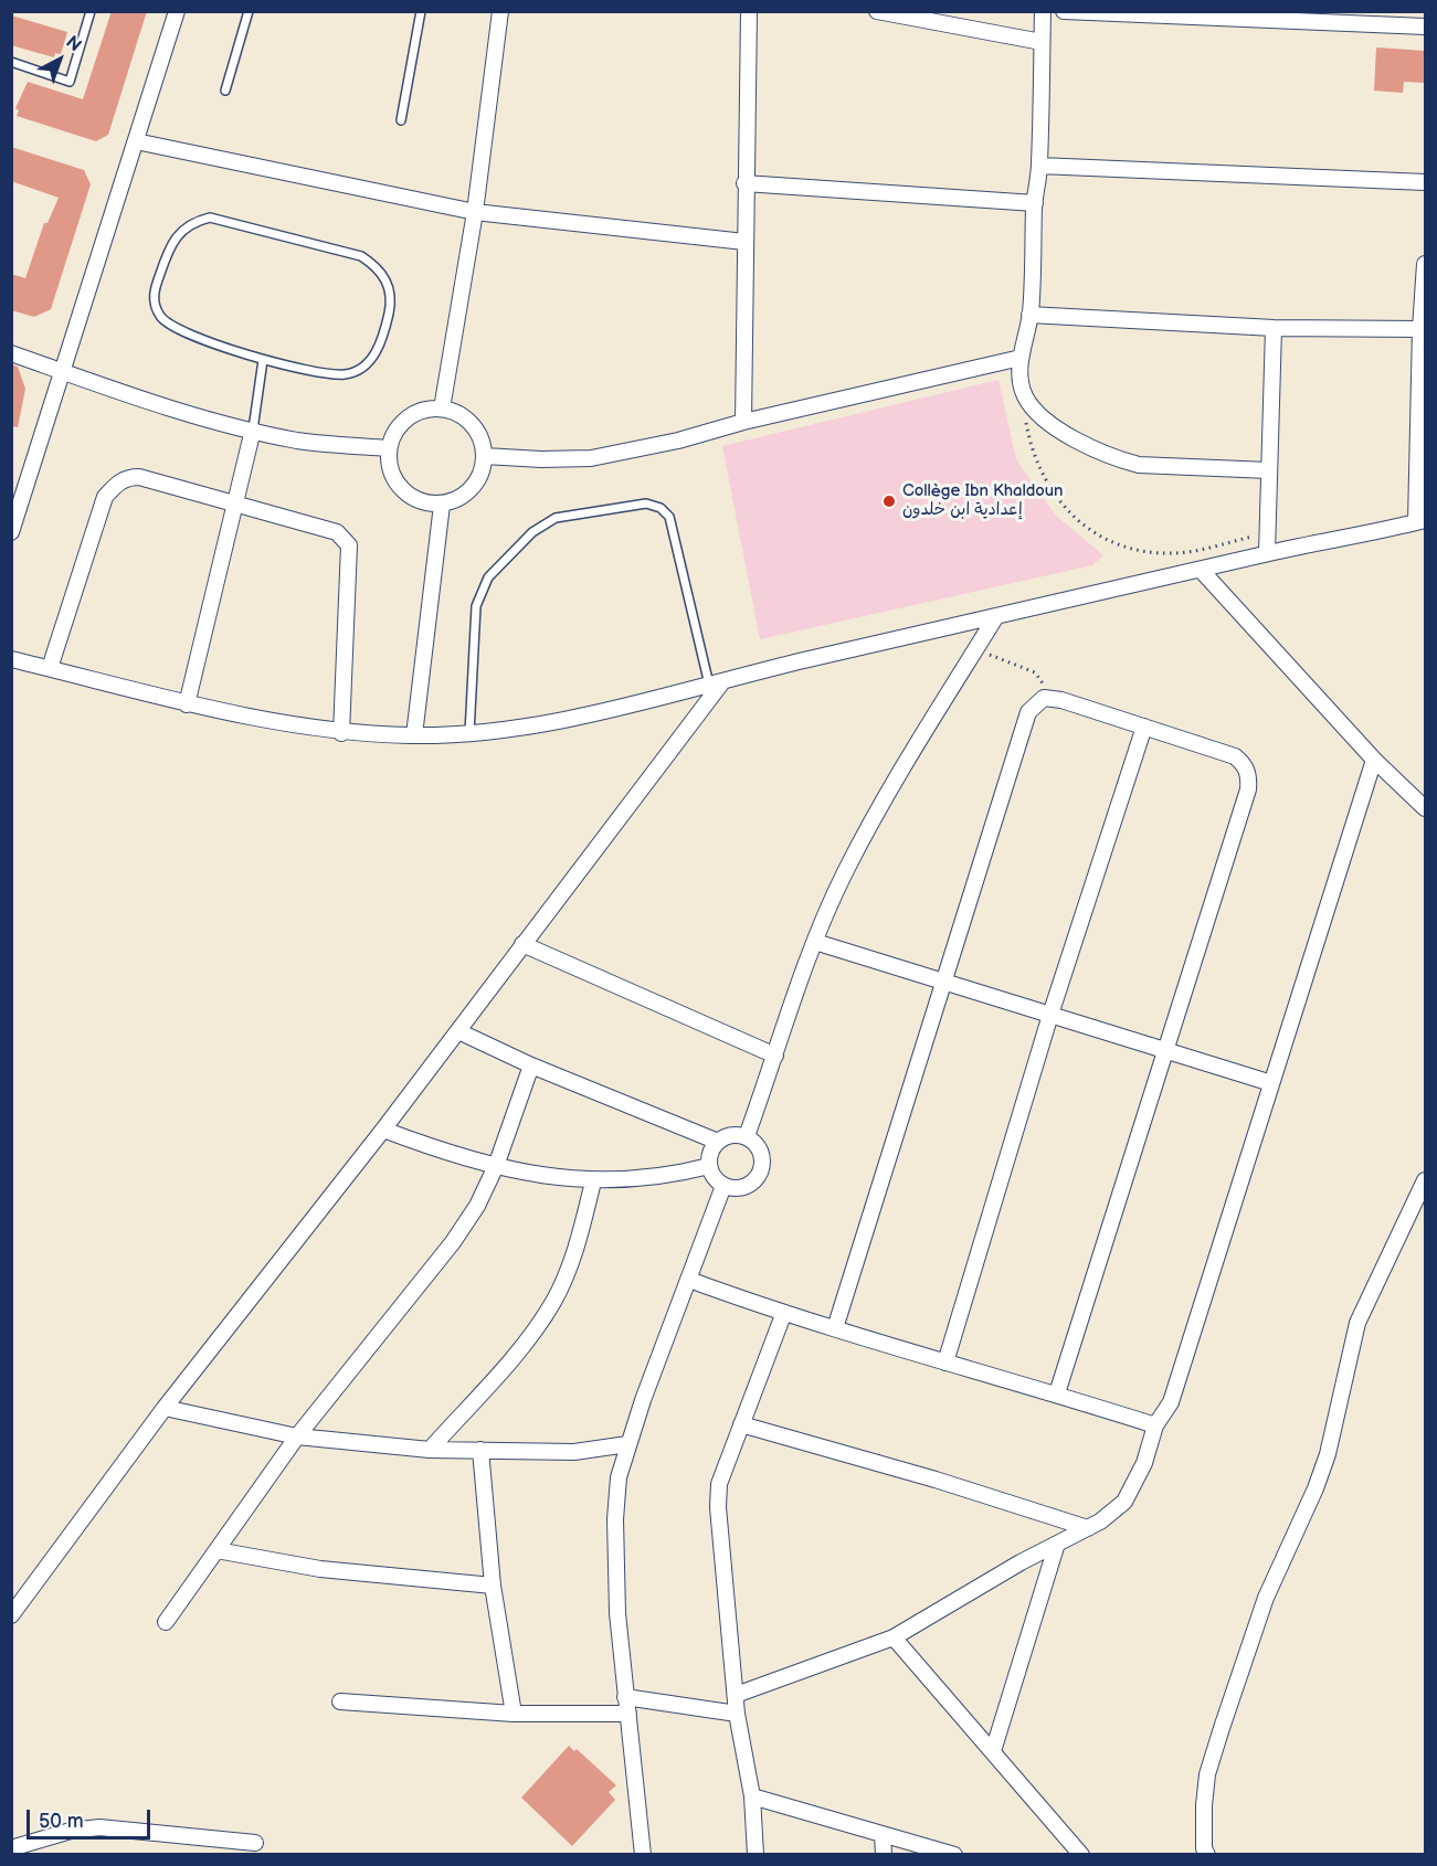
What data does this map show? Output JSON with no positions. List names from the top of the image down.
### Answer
{
  "places": ["Collège Ibn Khaldoun إعدادية ابن خلدون"],
  "scale_bar": "50 m",
  "north": "top right"
}
